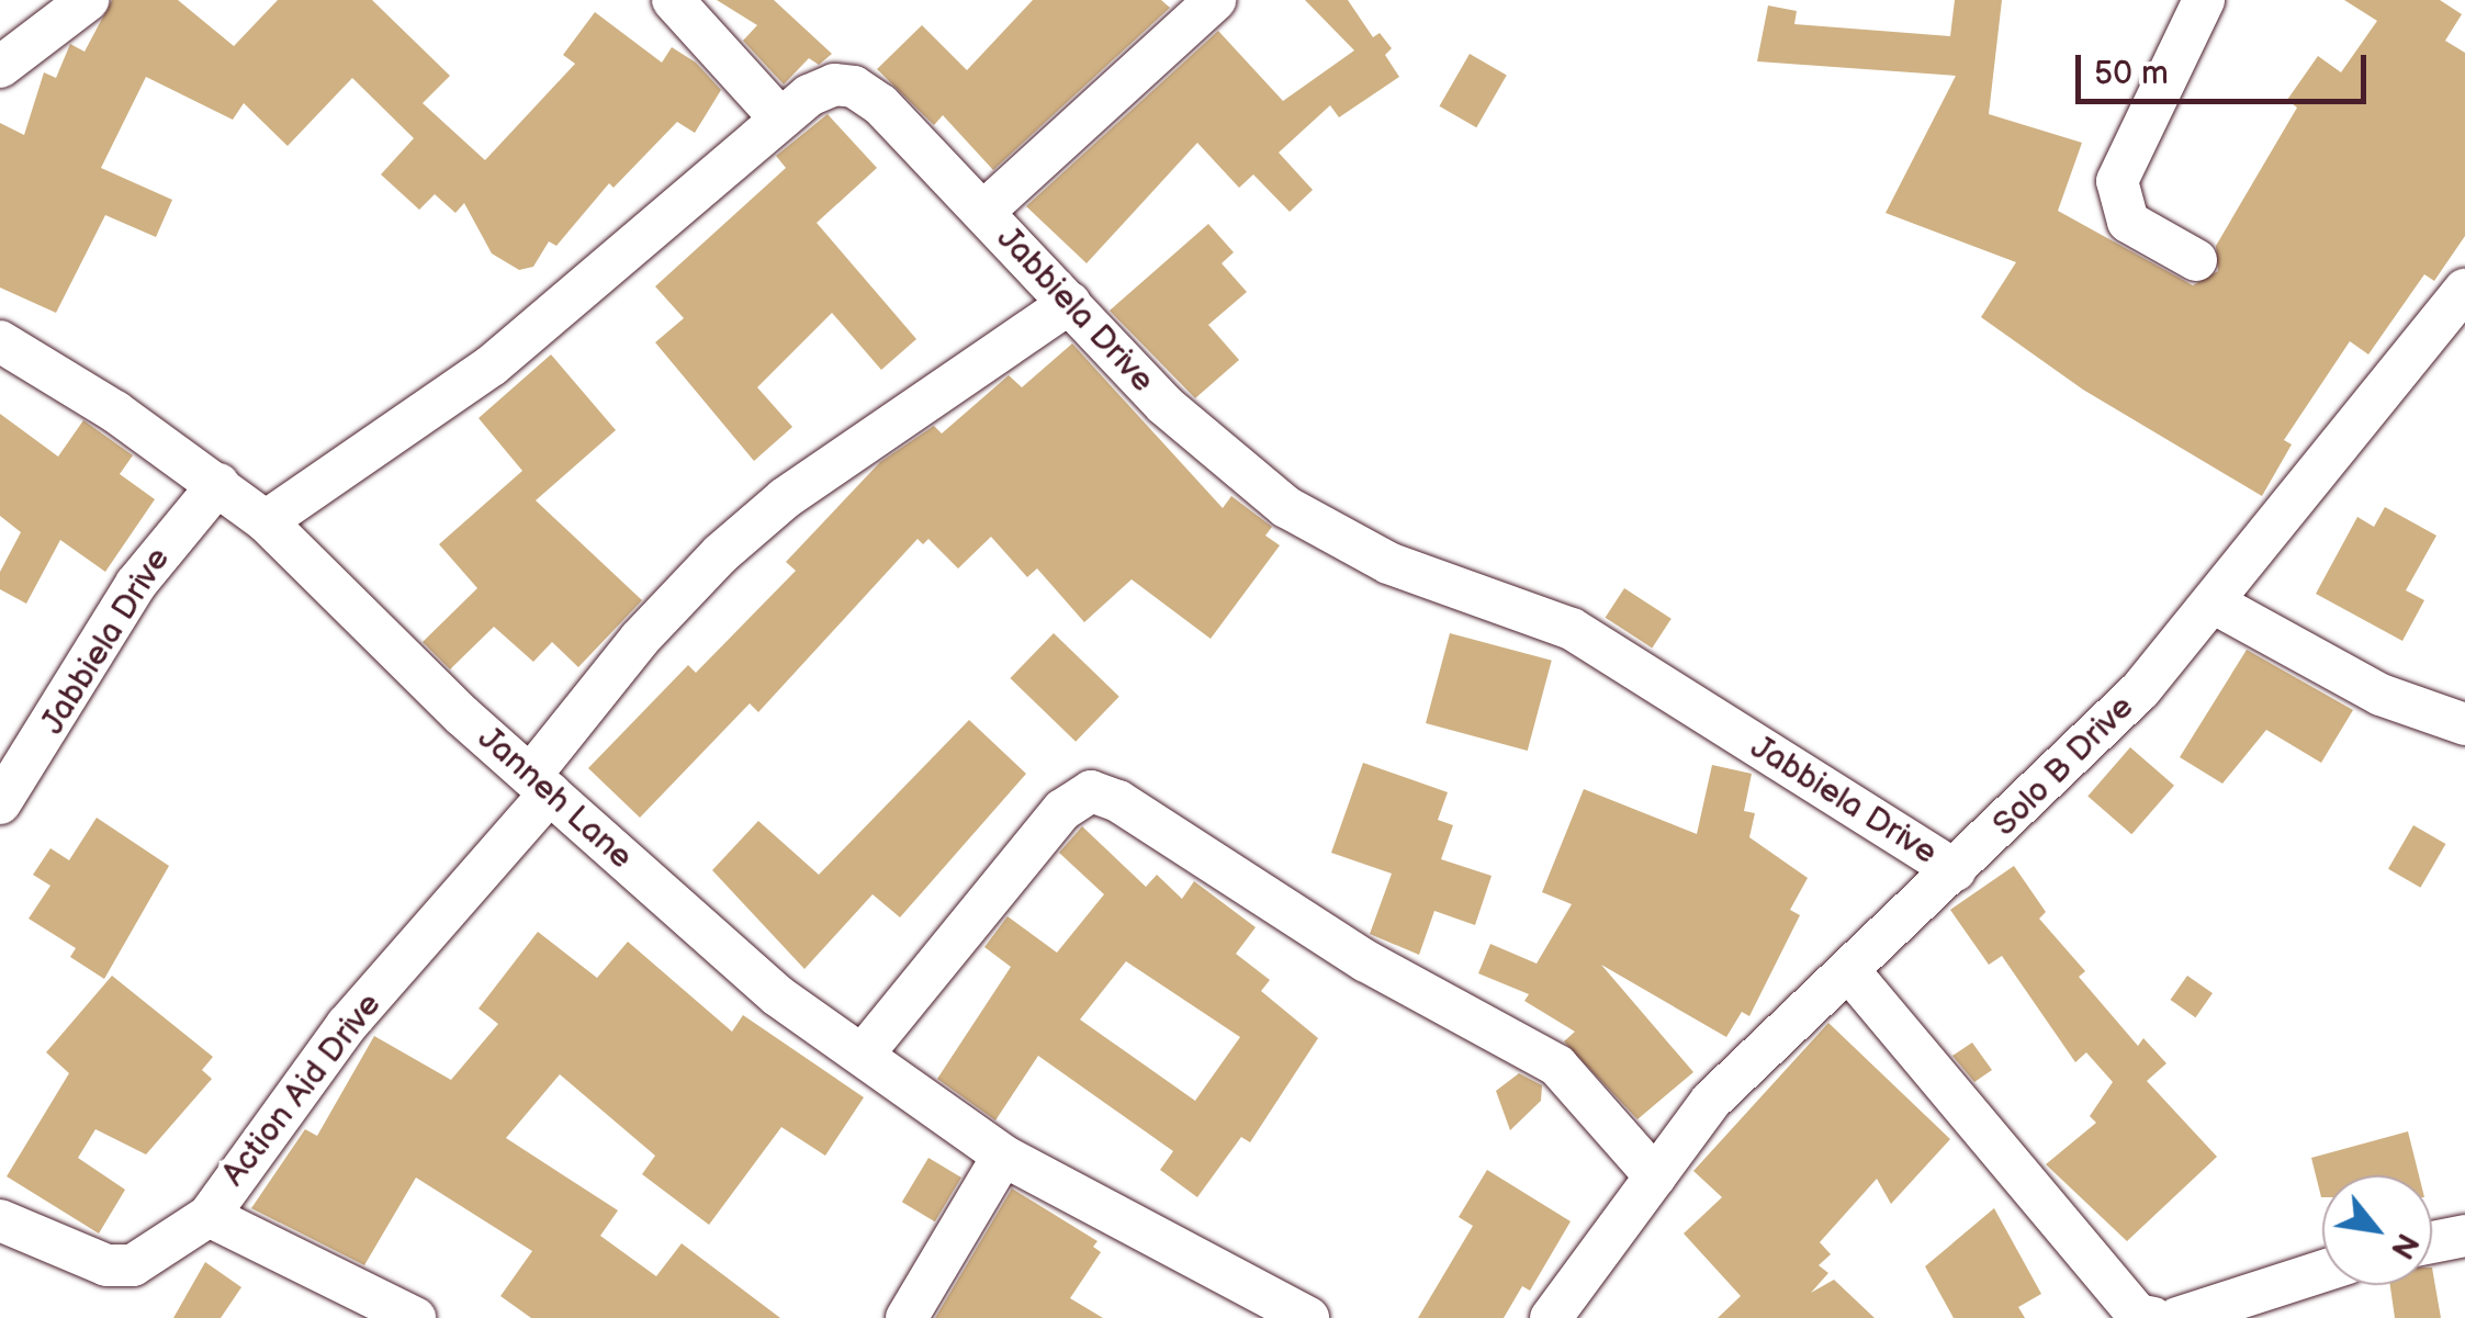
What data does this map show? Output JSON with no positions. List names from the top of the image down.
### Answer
{
  "streets": {
    "street": [
      "Jabbiela Drive",
      "Solo B Drive",
      "Janneh Lane",
      "Action Aid Drive"
    ]
  },
  "crossings": [
    ["Jabbiela Drive", "Solo B Drive"],
    ["Jabbiela Drive", "Janneh Lane"],
    ["Jabbiela Drive", "Action Aid Drive"],
    ["Janneh Lane", "Action Aid Drive"]
  ],
  "scale_bar": "50 m",
  "north": "bottom right"
}
